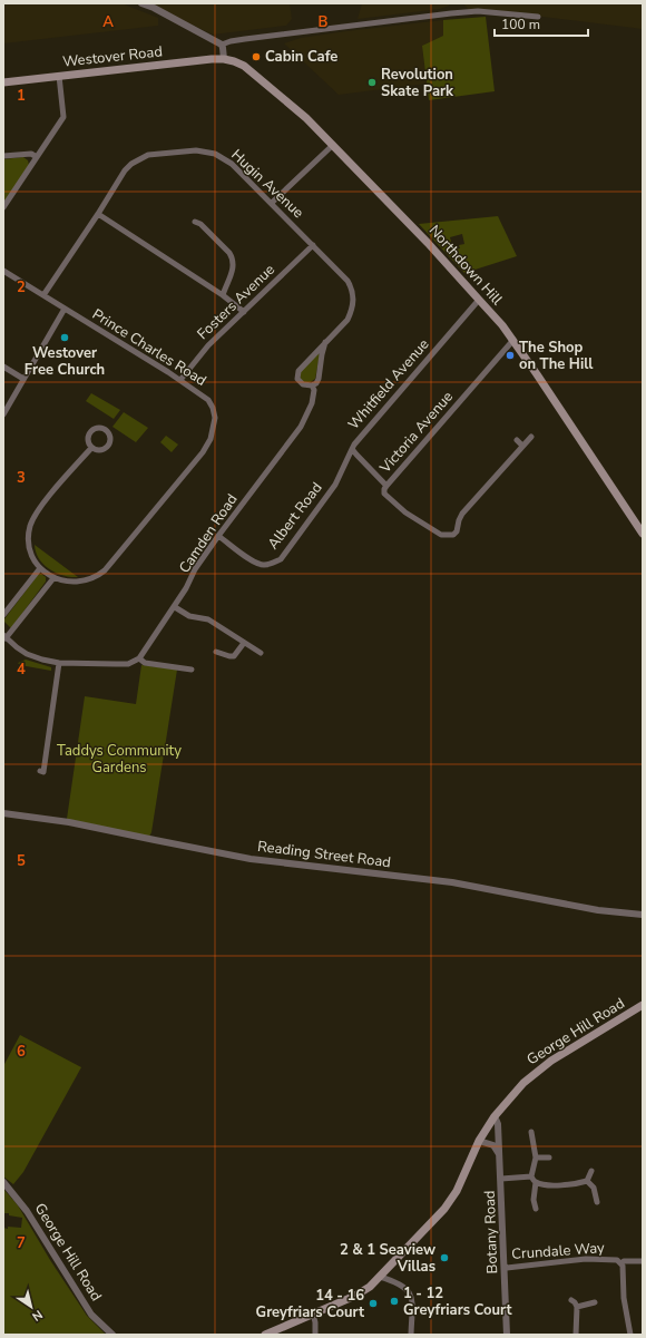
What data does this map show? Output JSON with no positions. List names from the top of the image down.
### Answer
{
  "streets": {
    "main road": ["Westover Road", "Northdown Hill", "George Hill Road"],
    "street": [
      "Hugin Avenue",
      "Fosters Avenue",
      "Prince Charles Road",
      "Whitfield Avenue",
      "Victoria Avenue",
      "Albert Road",
      "Camden Road",
      "Reading Street Road",
      "Botany Road",
      "Crundale Way"
    ]
  },
  "crossings": [
    ["Westover Road", "Northdown Hill"],
    ["Hugin Avenue", "Fosters Avenue"],
    ["Hugin Avenue", "Prince Charles Road"],
    ["Hugin Avenue", "Camden Road"],
    ["Northdown Hill", "Whitfield Avenue"],
    ["Northdown Hill", "Victoria Avenue"],
    ["Fosters Avenue", "Prince Charles Road"],
    ["Whitfield Avenue", "Victoria Avenue"],
    ["Whitfield Avenue", "Albert Road"],
    ["Albert Road", "Camden Road"],
    ["George Hill Road", "Botany Road"],
    ["Botany Road", "Crundale Way"]
  ],
  "parks": ["Taddys Community Gardens"],
  "places": [
    "Cabin Cafe",
    "Revolution Skate Park",
    "Westover Free Church",
    "The Shop on The Hill",
    "2 & 1 Seaview Villas",
    "1 - 12 Greyfriars Court",
    "14 - 16 Greyfriars Court"
  ],
  "scale_bar": "100 m",
  "north": "bottom right",
  "grid": {
    "columns": ["A", "B"],
    "rows": [
      "1",
      "2",
      "3",
      "4",
      "5",
      "6",
      "7"
    ]
  }
}
